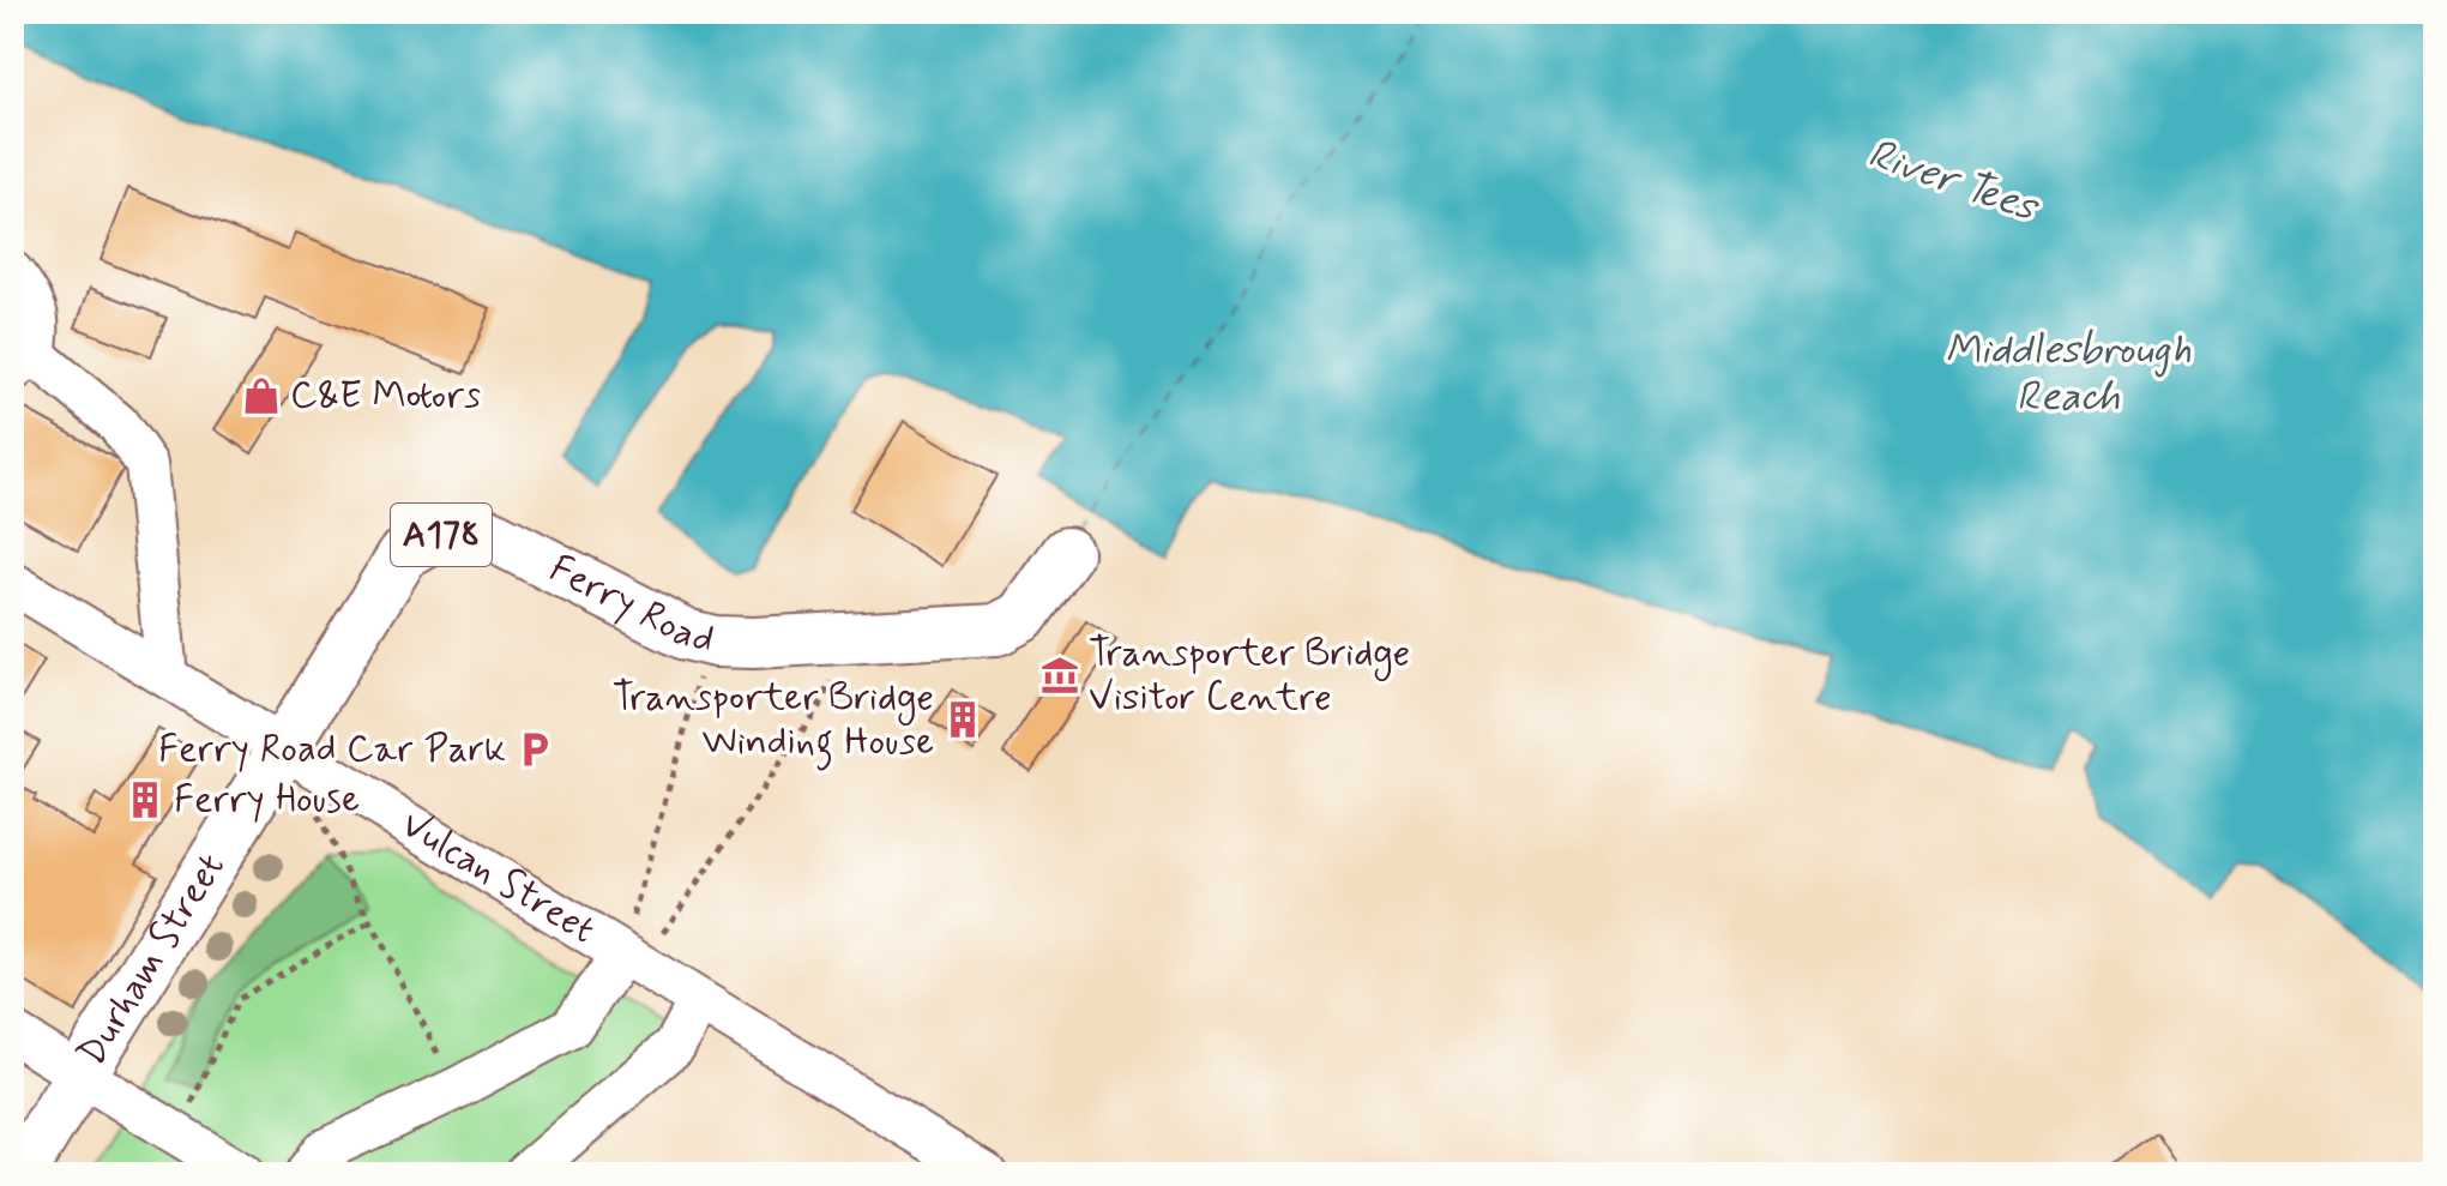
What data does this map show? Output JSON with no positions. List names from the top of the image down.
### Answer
{
  "streets": {
    "main road": ["A178", "Ferry Road", "Durham Street"],
    "street": ["Vulcan Street"]
  },
  "crossings": [
    ["Ferry Road", "Vulcan Street"],
    ["Ferry Road", "Durham Street"],
    ["Vulcan Street", "Durham Street"]
  ],
  "water": ["River Tees", "Middlesbrough Reach"],
  "places": {
    "shop": ["C&E Motors"],
    "museum": ["Transporter Bridge Visitor Centre"],
    "building": ["Transporter Bridge Winding House", "Ferry House"],
    "parking": ["Ferry Road Car Park"]
  }
}
